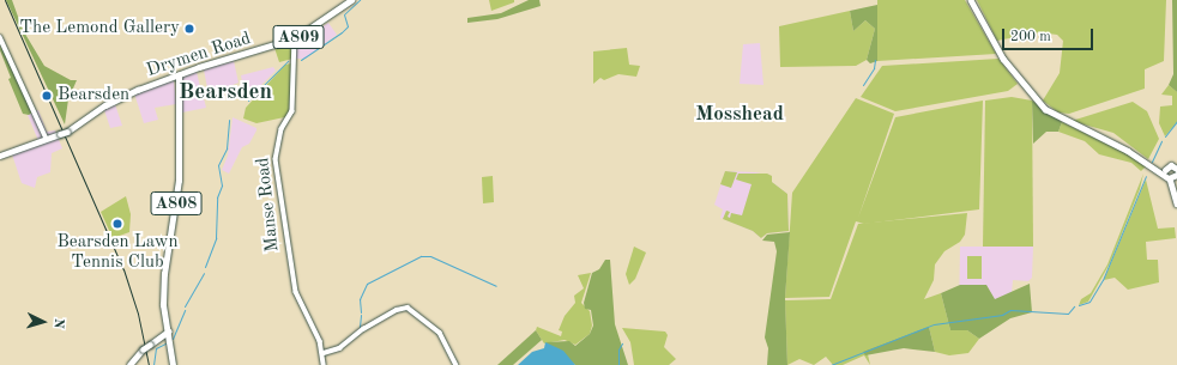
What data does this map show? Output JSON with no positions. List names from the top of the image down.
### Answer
{
  "streets": {
    "main road": ["A809", "Drymen Road", "A808"],
    "street": ["Manse Road"]
  },
  "crossings": [
    ["Drymen Road", "A808"],
    ["Drymen Road", "Manse Road"]
  ],
  "districts": ["Bearsden", "Mosshead"],
  "places": ["The Lemond Gallery", "Bearsden", "Bearsden Lawn Tennis Club"],
  "scale_bar": "200 m",
  "north": "right"
}
